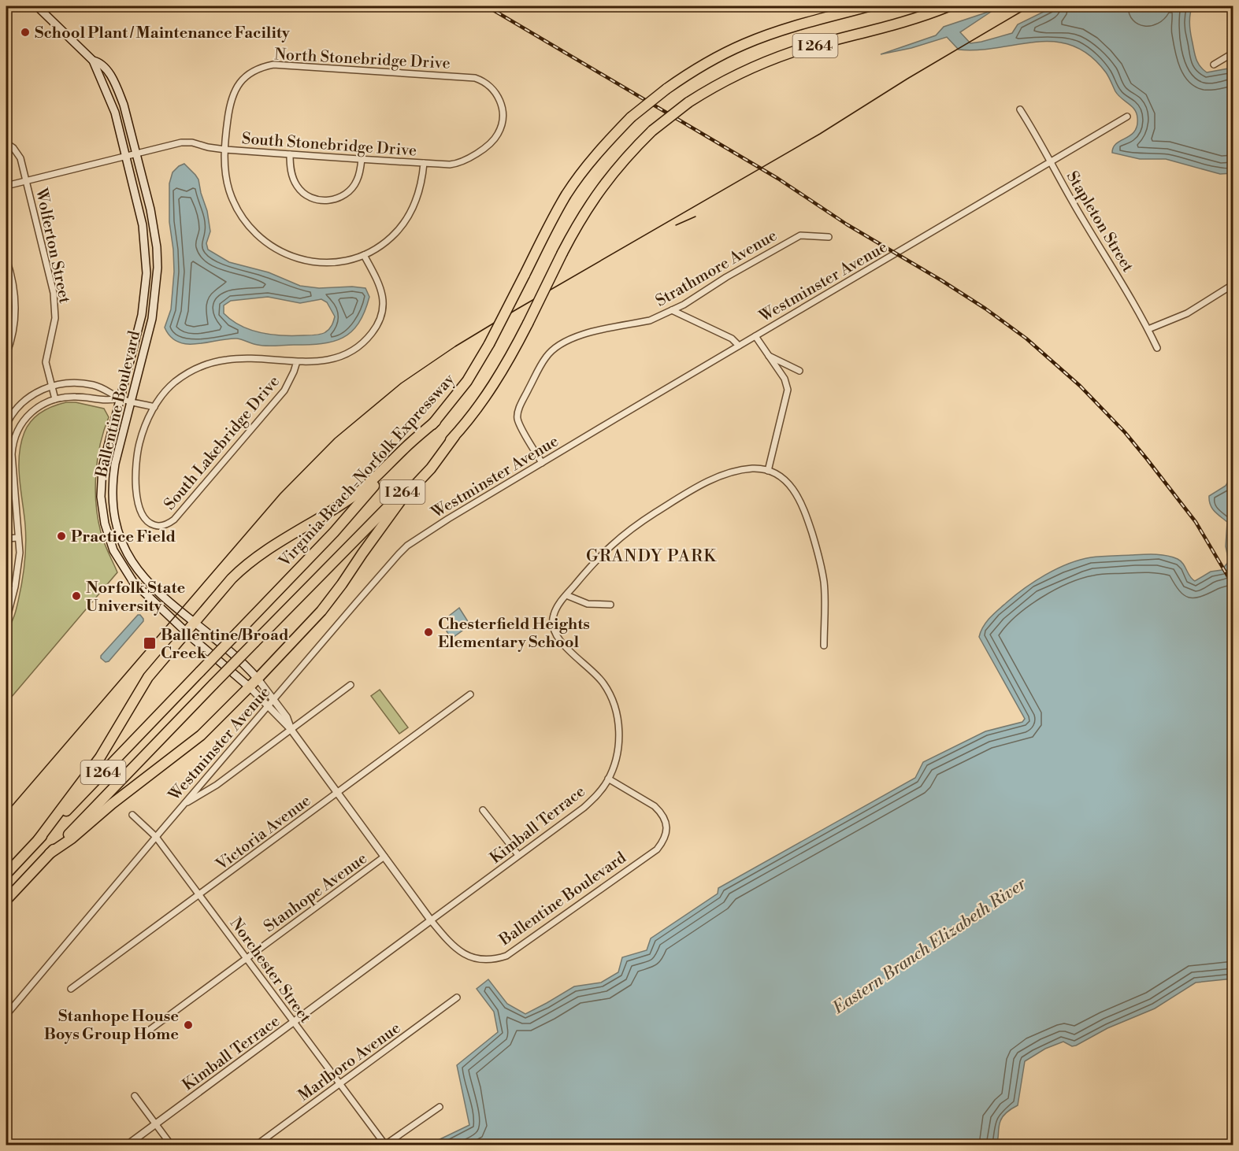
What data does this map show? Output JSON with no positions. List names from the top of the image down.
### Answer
{
  "streets": {
    "highway": ["I 264", "Virginia Beach-Norfolk Expressway"],
    "main road": ["Ballentine Boulevard"],
    "street": [
      "North Stonebridge Drive",
      "South Stonebridge Drive",
      "Stapleton Street",
      "Wolferton Street",
      "Strathmore Avenue",
      "Westminster Avenue",
      "South Lakebridge Drive",
      "Kimball Terrace",
      "Victoria Avenue",
      "Stanhope Avenue",
      "Norchester Street",
      "Marlboro Avenue"
    ]
  },
  "crossings": [
    ["North Stonebridge Drive", "South Stonebridge Drive"],
    ["South Stonebridge Drive", "Wolferton Street"],
    ["South Stonebridge Drive", "Ballentine Boulevard"],
    ["Stapleton Street", "Westminster Avenue"],
    ["Strathmore Avenue", "Westminster Avenue"],
    ["Westminster Avenue", "Ballentine Boulevard"],
    ["Westminster Avenue", "Norchester Street"],
    ["Ballentine Boulevard", "Kimball Terrace"],
    ["Ballentine Boulevard", "Victoria Avenue"],
    ["Ballentine Boulevard", "Stanhope Avenue"],
    ["Kimball Terrace", "Norchester Street"],
    ["Victoria Avenue", "Norchester Street"],
    ["Stanhope Avenue", "Norchester Street"],
    ["Norchester Street", "Marlboro Avenue"]
  ],
  "districts": ["GRANDY PARK"],
  "water": ["Eastern Branch Elizabeth River"],
  "places": {
    "other": [
      "School Plant / Maintenance Facility",
      "Practice Field",
      "Norfolk State University",
      "Chesterfield Heights Elementary School",
      "Stanhope House Boys Group Home"
    ],
    "transit": ["Ballentine/Broad Creek"]
  }
}
